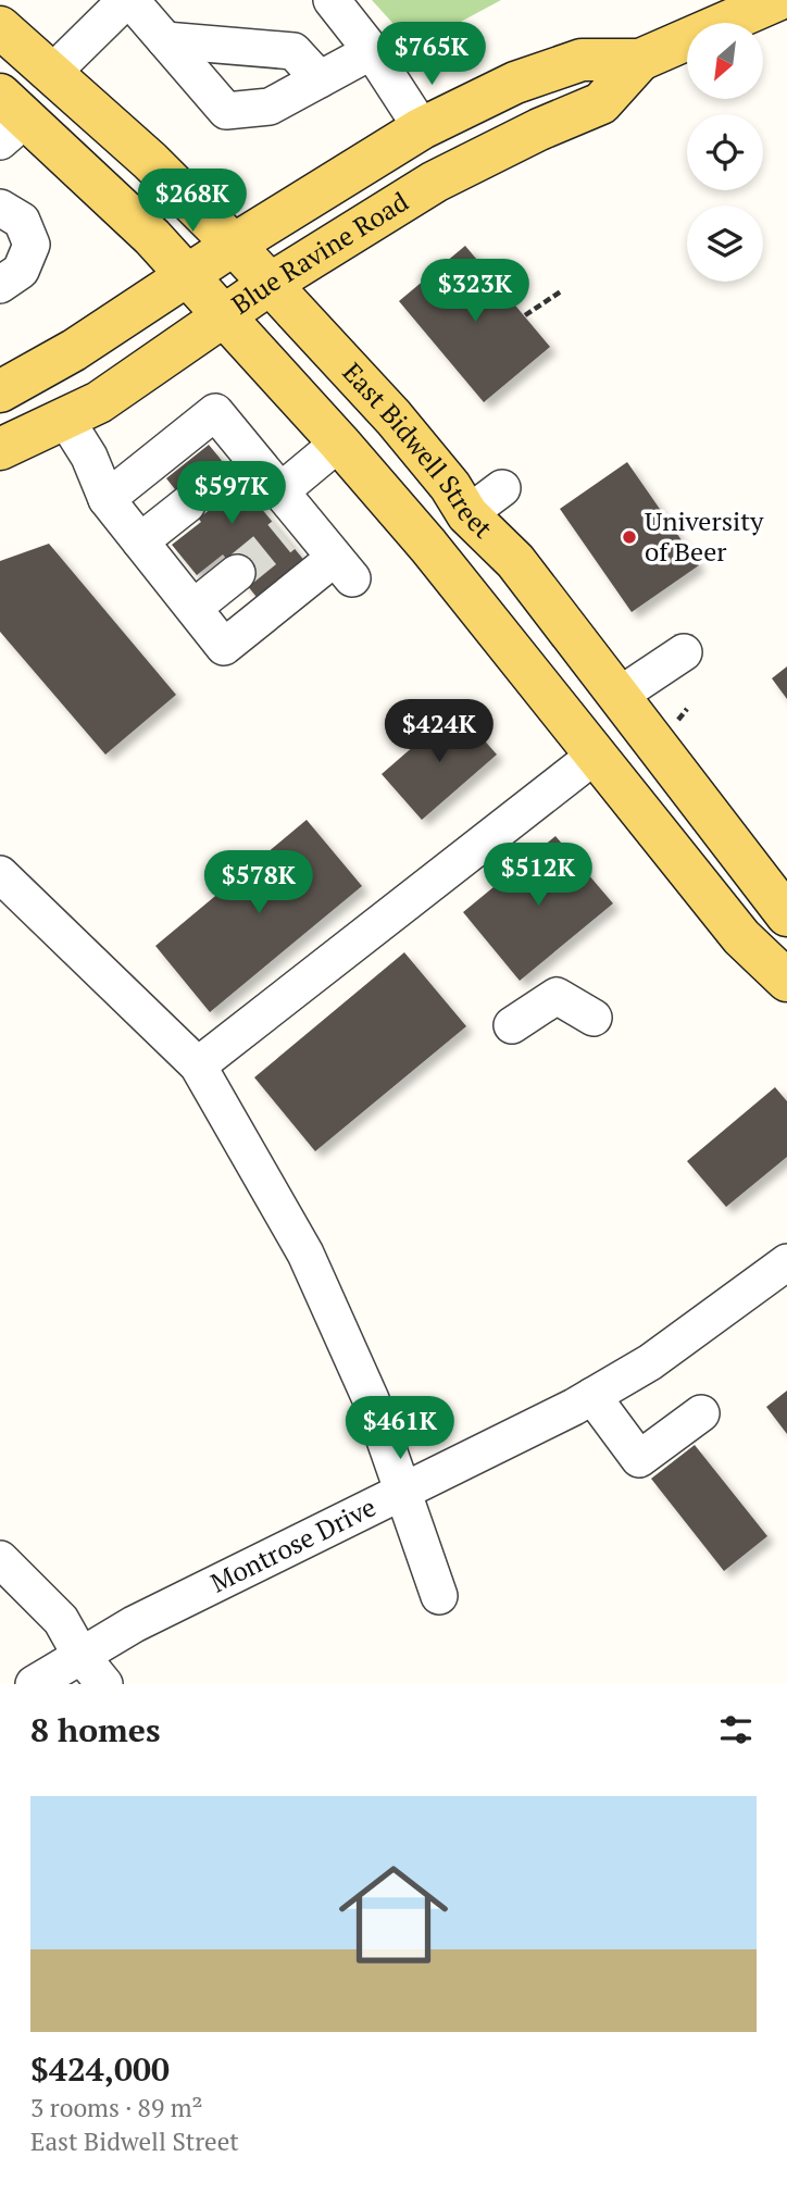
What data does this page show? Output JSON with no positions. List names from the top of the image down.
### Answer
{
  "streets": {
    "main road": ["Blue Ravine Road", "East Bidwell Street"],
    "street": ["Montrose Drive"]
  },
  "crossings": [
    ["Blue Ravine Road", "East Bidwell Street"]
  ],
  "places": ["University of Beer"],
  "north": "bottom left",
  "page": {
    "price": [
      "$765K",
      "$268K",
      "$323K",
      "$597K",
      "$424K",
      "$512K",
      "$578K",
      "$461K"
    ],
    "heading": "8 homes",
    "list": [
      {
        "name": "$424,000",
        "note": "3 rooms · 89 m² · East Bidwell Street"
      }
    ]
  }
}
